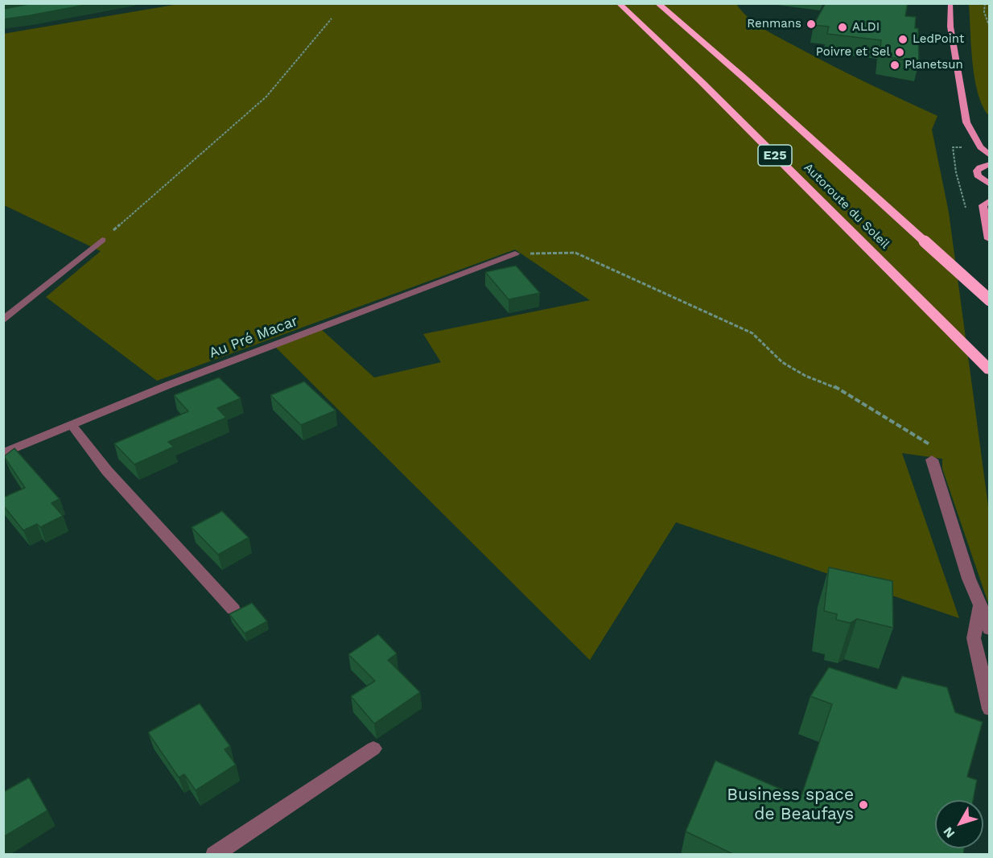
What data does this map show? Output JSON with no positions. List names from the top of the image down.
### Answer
{
  "streets": {
    "highway": ["E25", "Autoroute du Soleil"],
    "street": ["Au Pré Macar"]
  },
  "places": [
    "Renmans",
    "ALDI",
    "LedPoint",
    "Poivre et Sel",
    "Planetsun",
    "Business space de Beaufays"
  ],
  "north": "bottom left"
}
